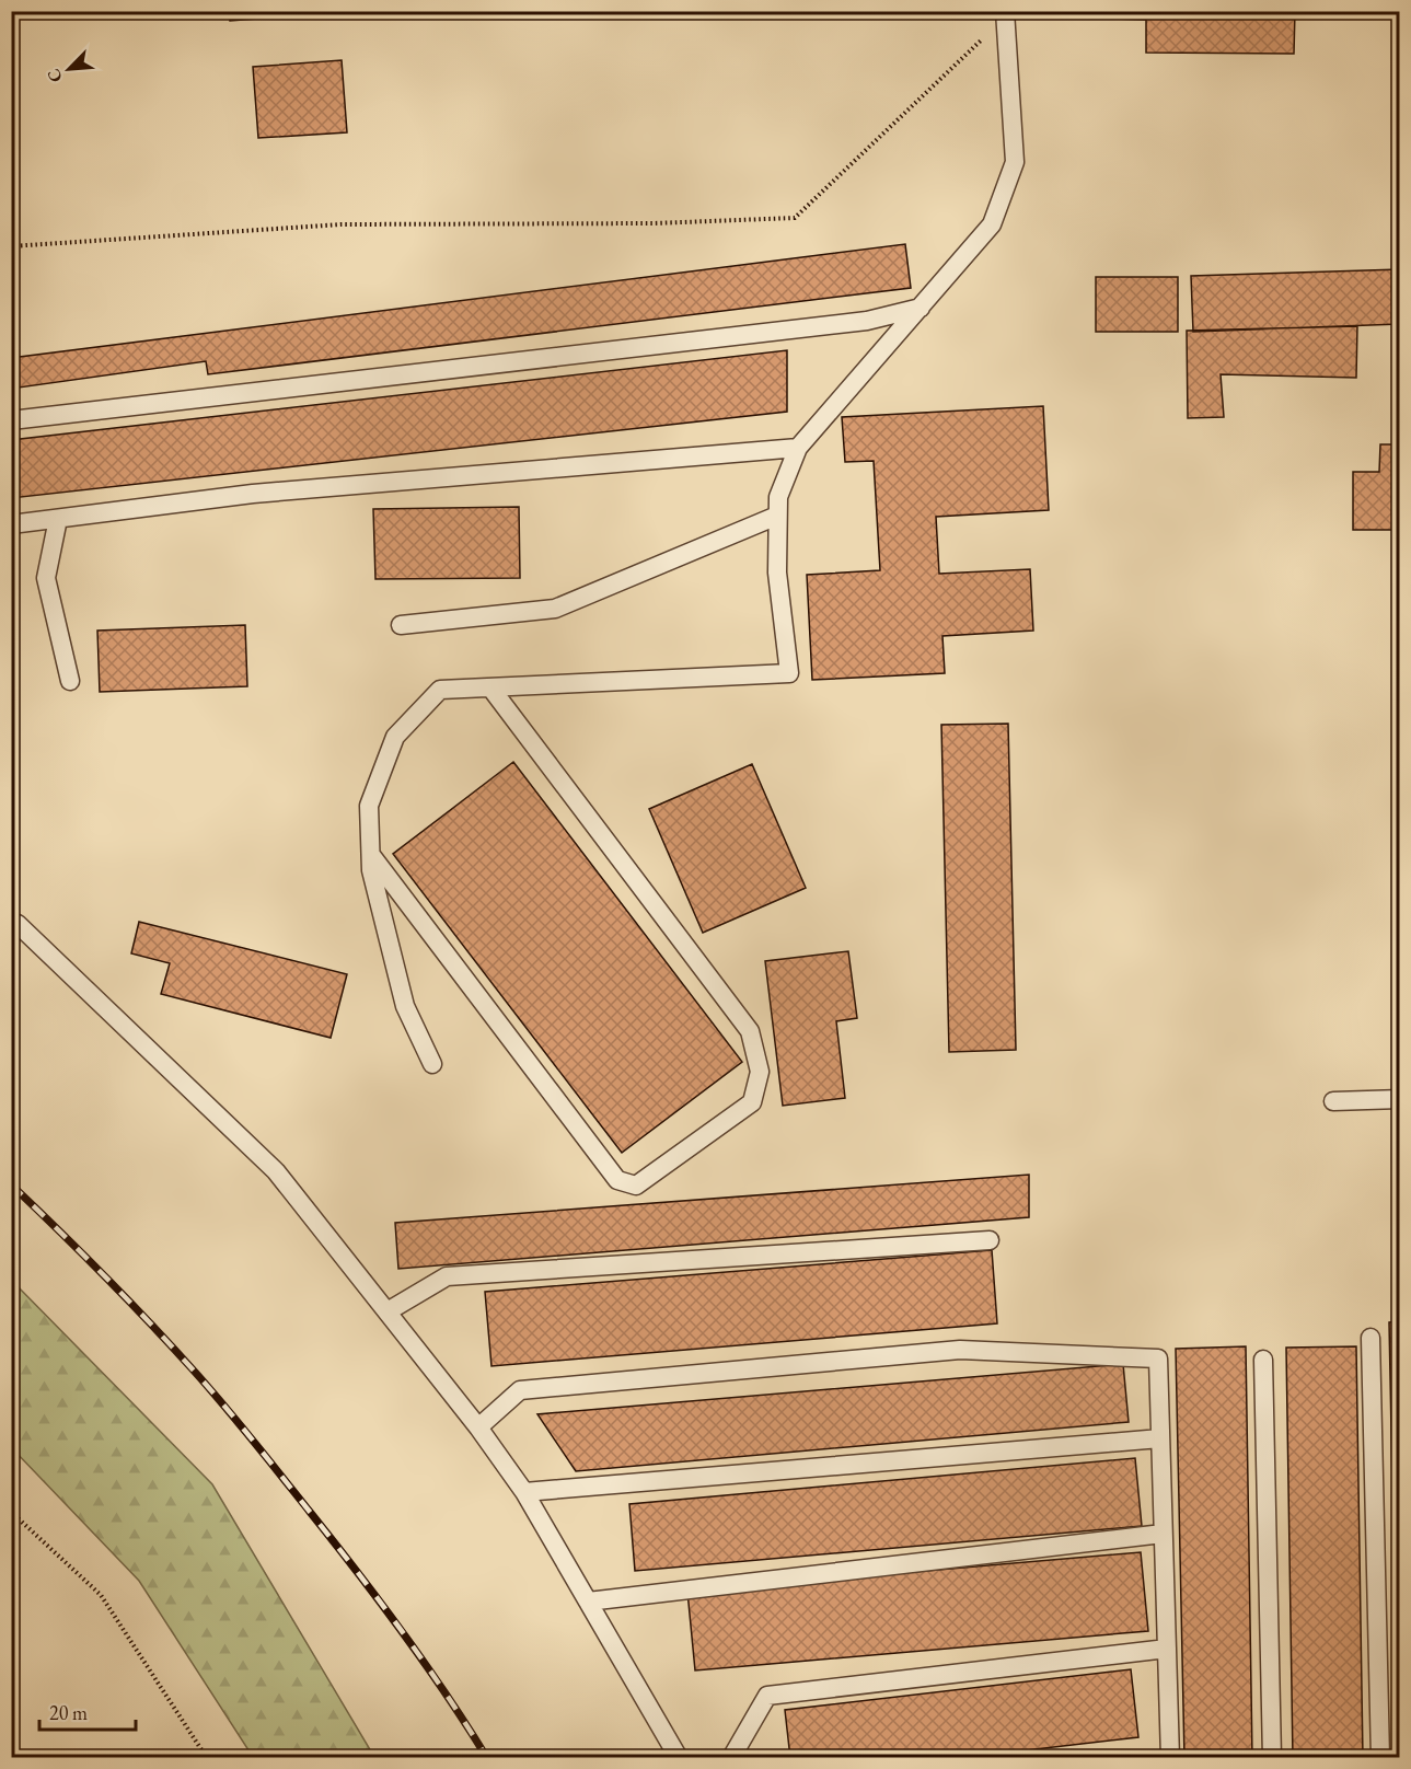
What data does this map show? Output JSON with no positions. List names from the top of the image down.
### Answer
{
  "scale_bar": "20 m",
  "north": "bottom left"
}
